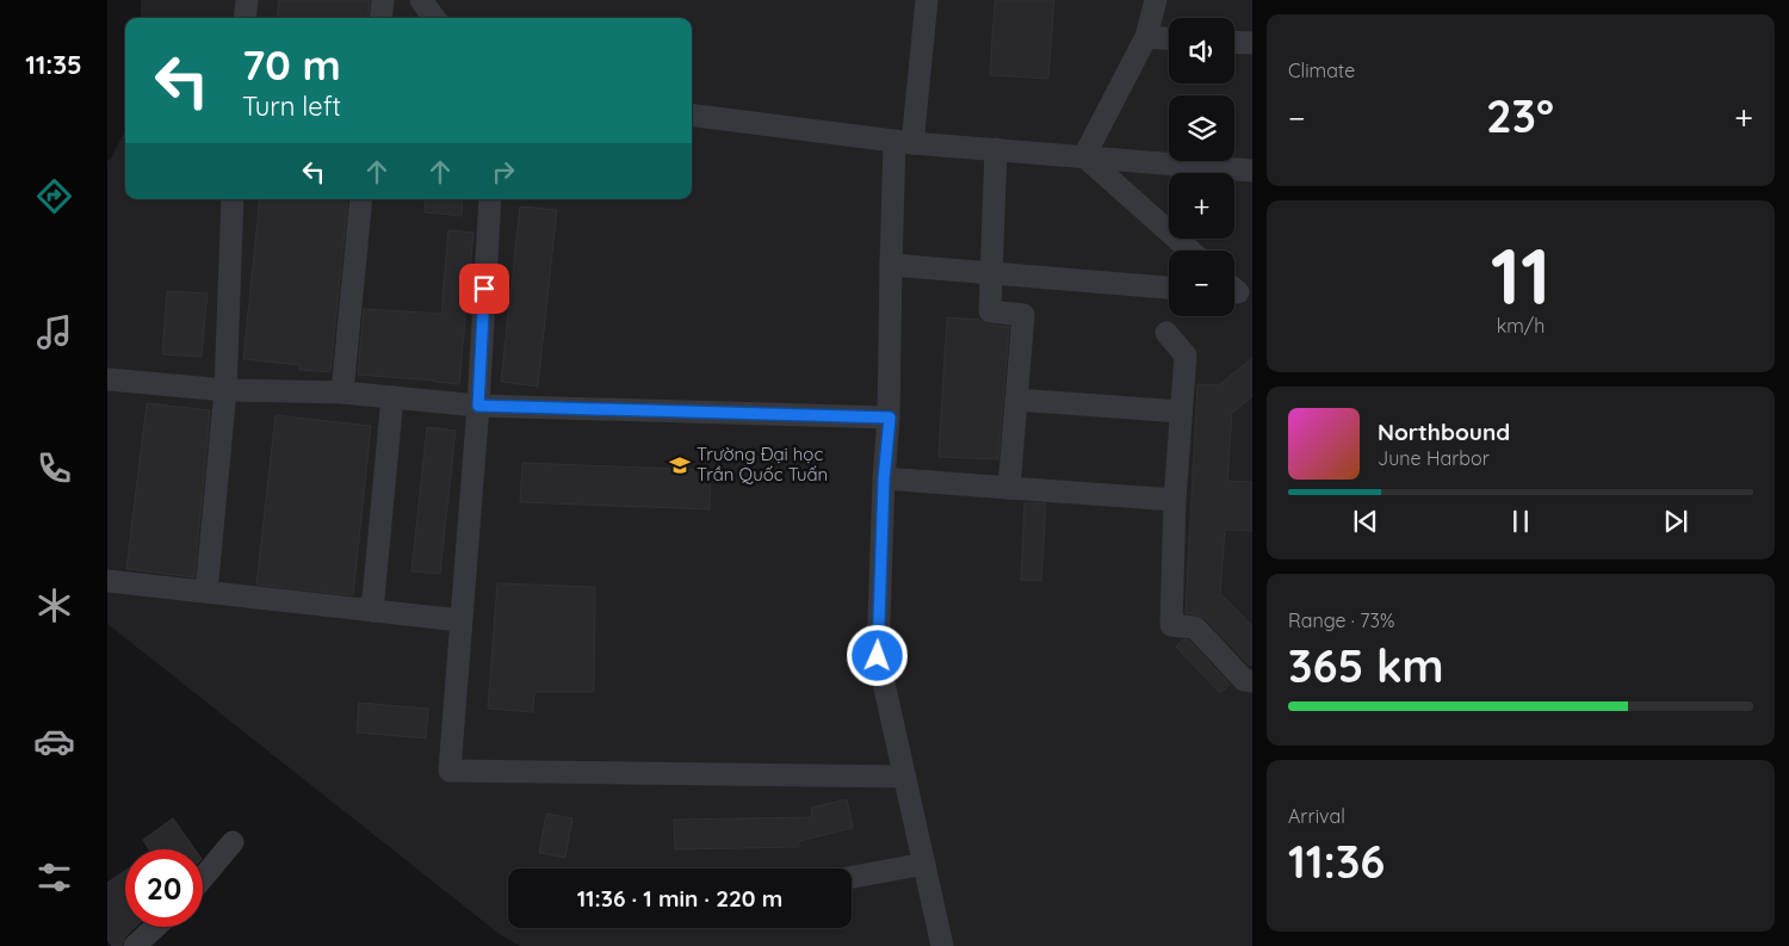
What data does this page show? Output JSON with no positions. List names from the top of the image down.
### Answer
{
  "places": {
    "school or university": ["Trường Đại học Trần Quốc Tuấn"]
  },
  "page": {
    "tabs": "11:35",
    "tile": [
      "Climate",
      ["11", "km/h"],
      ["Range · 73%", "365 km"],
      ["Arrival", "11:36"]
    ],
    "map_buttons": ["+", "−"],
    "turn": ["70 m", "Turn left"],
    "heat": ["−", "23°", "+"],
    "song": ["Northbound", "June Harbor"],
    "limit": "20",
    "trip": "11:36 · 1 min · 220 m"
  }
}
